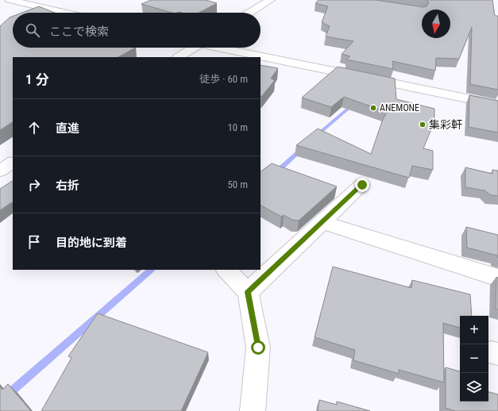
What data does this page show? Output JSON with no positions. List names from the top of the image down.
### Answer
{
  "places": ["ANEMONE", "集彩軒"],
  "north": "bottom",
  "page": {
    "search": "ここで検索",
    "heading": ["1 分", "徒歩 · 60 m"],
    "list": [
      ["直進", "10 m"],
      ["右折", "50 m"],
      "目的地に到着"
    ],
    "map_buttons": ["+", "−"]
  }
}
